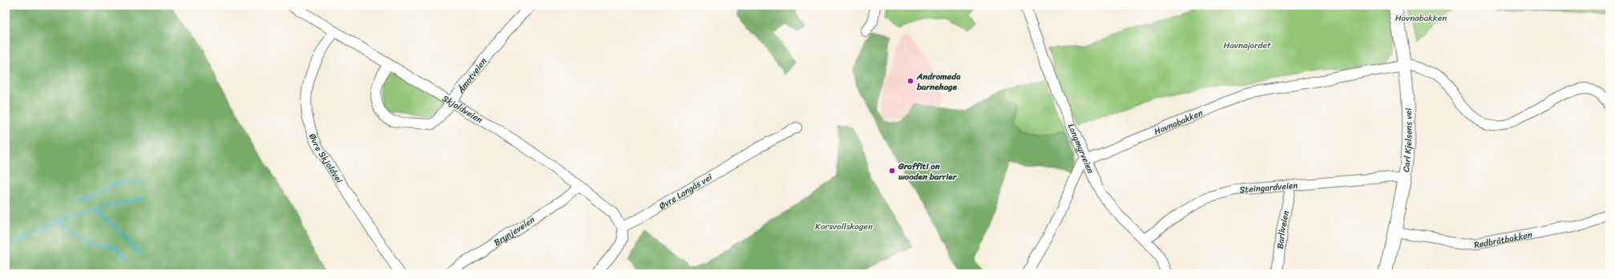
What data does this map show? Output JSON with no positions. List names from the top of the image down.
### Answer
{
  "streets": {
    "main road": ["Carl Kjelsens vei"],
    "street": [
      "Åmotveien",
      "Skjoldveien",
      "Havnabakken",
      "Langmyrveien",
      "Øvre Skjoldvei",
      "Steingardveien",
      "Øvre Langås vei",
      "Barliveien",
      "Brynjeveien",
      "Rødbråtbakken"
    ]
  },
  "crossings": [
    ["Åmotveien", "Skjoldveien"],
    ["Skjoldveien", "Øvre Skjoldvei"],
    ["Skjoldveien", "Øvre Langås vei"],
    ["Skjoldveien", "Brynjeveien"],
    ["Havnabakken", "Carl Kjelsens vei"],
    ["Havnabakken", "Langmyrveien"],
    ["Carl Kjelsens vei", "Steingardveien"],
    ["Carl Kjelsens vei", "Rødbråtbakken"],
    ["Langmyrveien", "Steingardveien"],
    ["Steingardveien", "Barliveien"]
  ],
  "parks": ["Havnabakken", "Havnajordet", "Korsvollskogen"],
  "places": ["Andromeda barnehage", "Graffiti on wooden barrier"]
}
